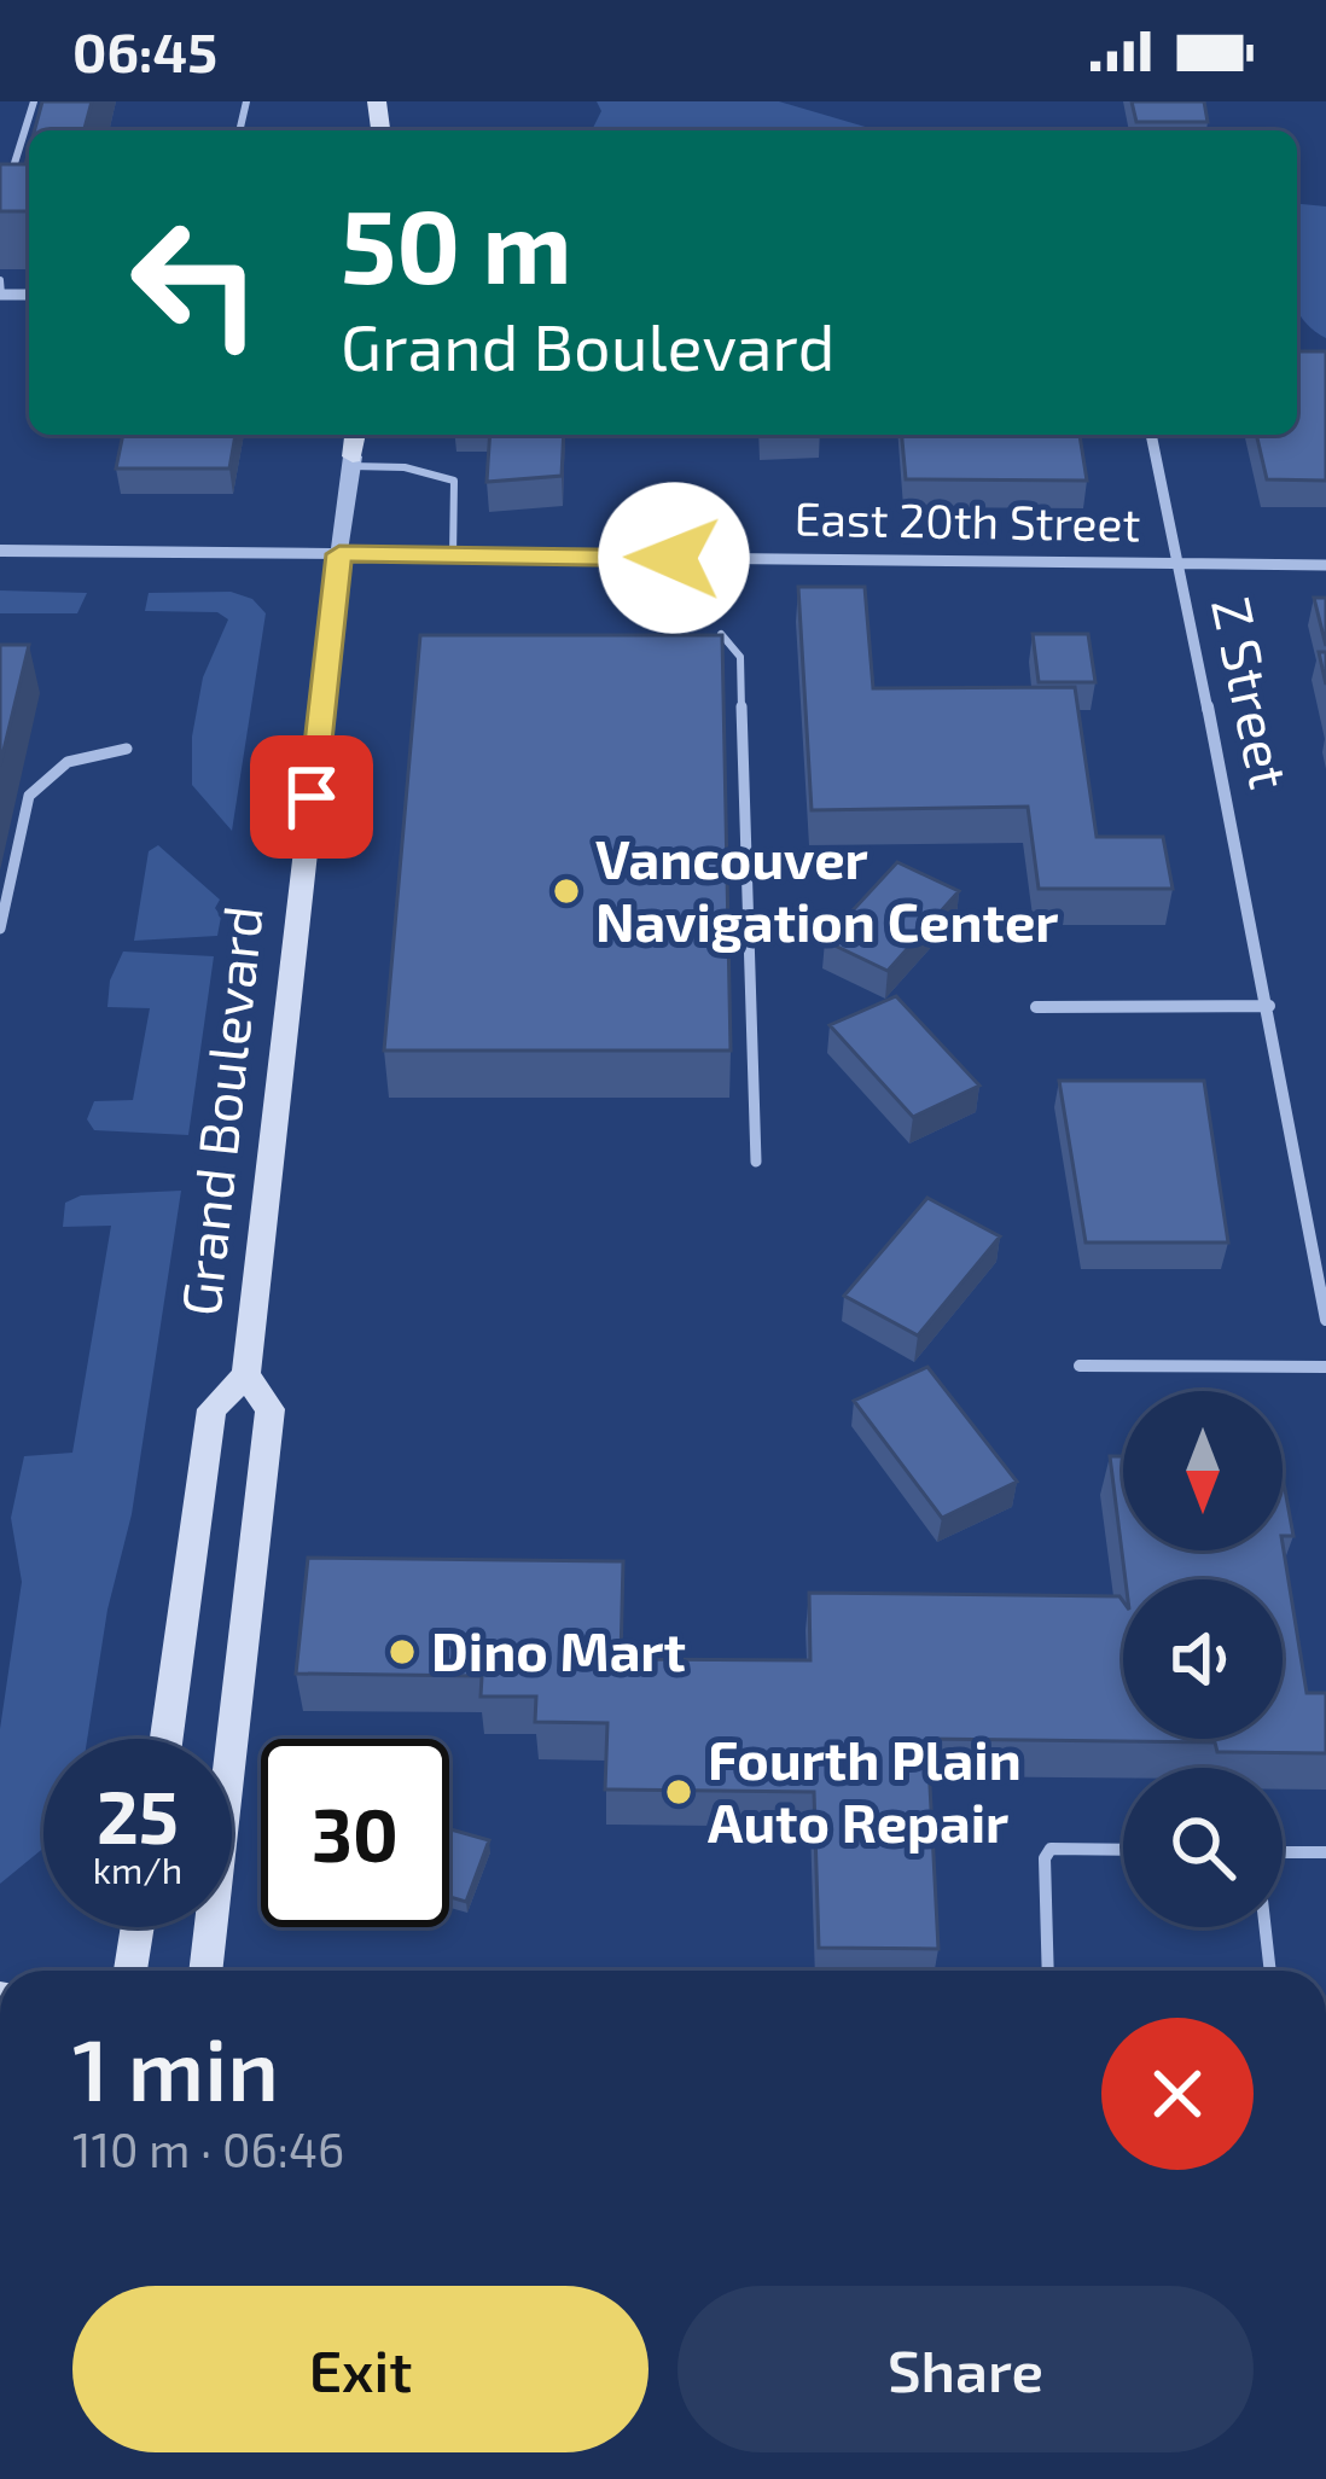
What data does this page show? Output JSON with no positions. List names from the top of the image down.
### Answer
{
  "streets": {
    "main road": ["Grand Boulevard"],
    "street": ["East 20th Street", "Z Street"]
  },
  "crossings": [
    ["East 20th Street", "Z Street"],
    ["East 20th Street", "Grand Boulevard"]
  ],
  "places": ["Vancouver Navigation Center", "Dino Mart", "Fourth Plain Auto Repair"],
  "north": "bottom",
  "page": {
    "status": "06:45",
    "turn": ["50 m", "Grand Boulevard"],
    "speed": "25 km/h",
    "limit": "30",
    "heading": ["1 min", "110 m · 06:46"],
    "buttons": ["Exit", "Share"]
  }
}
